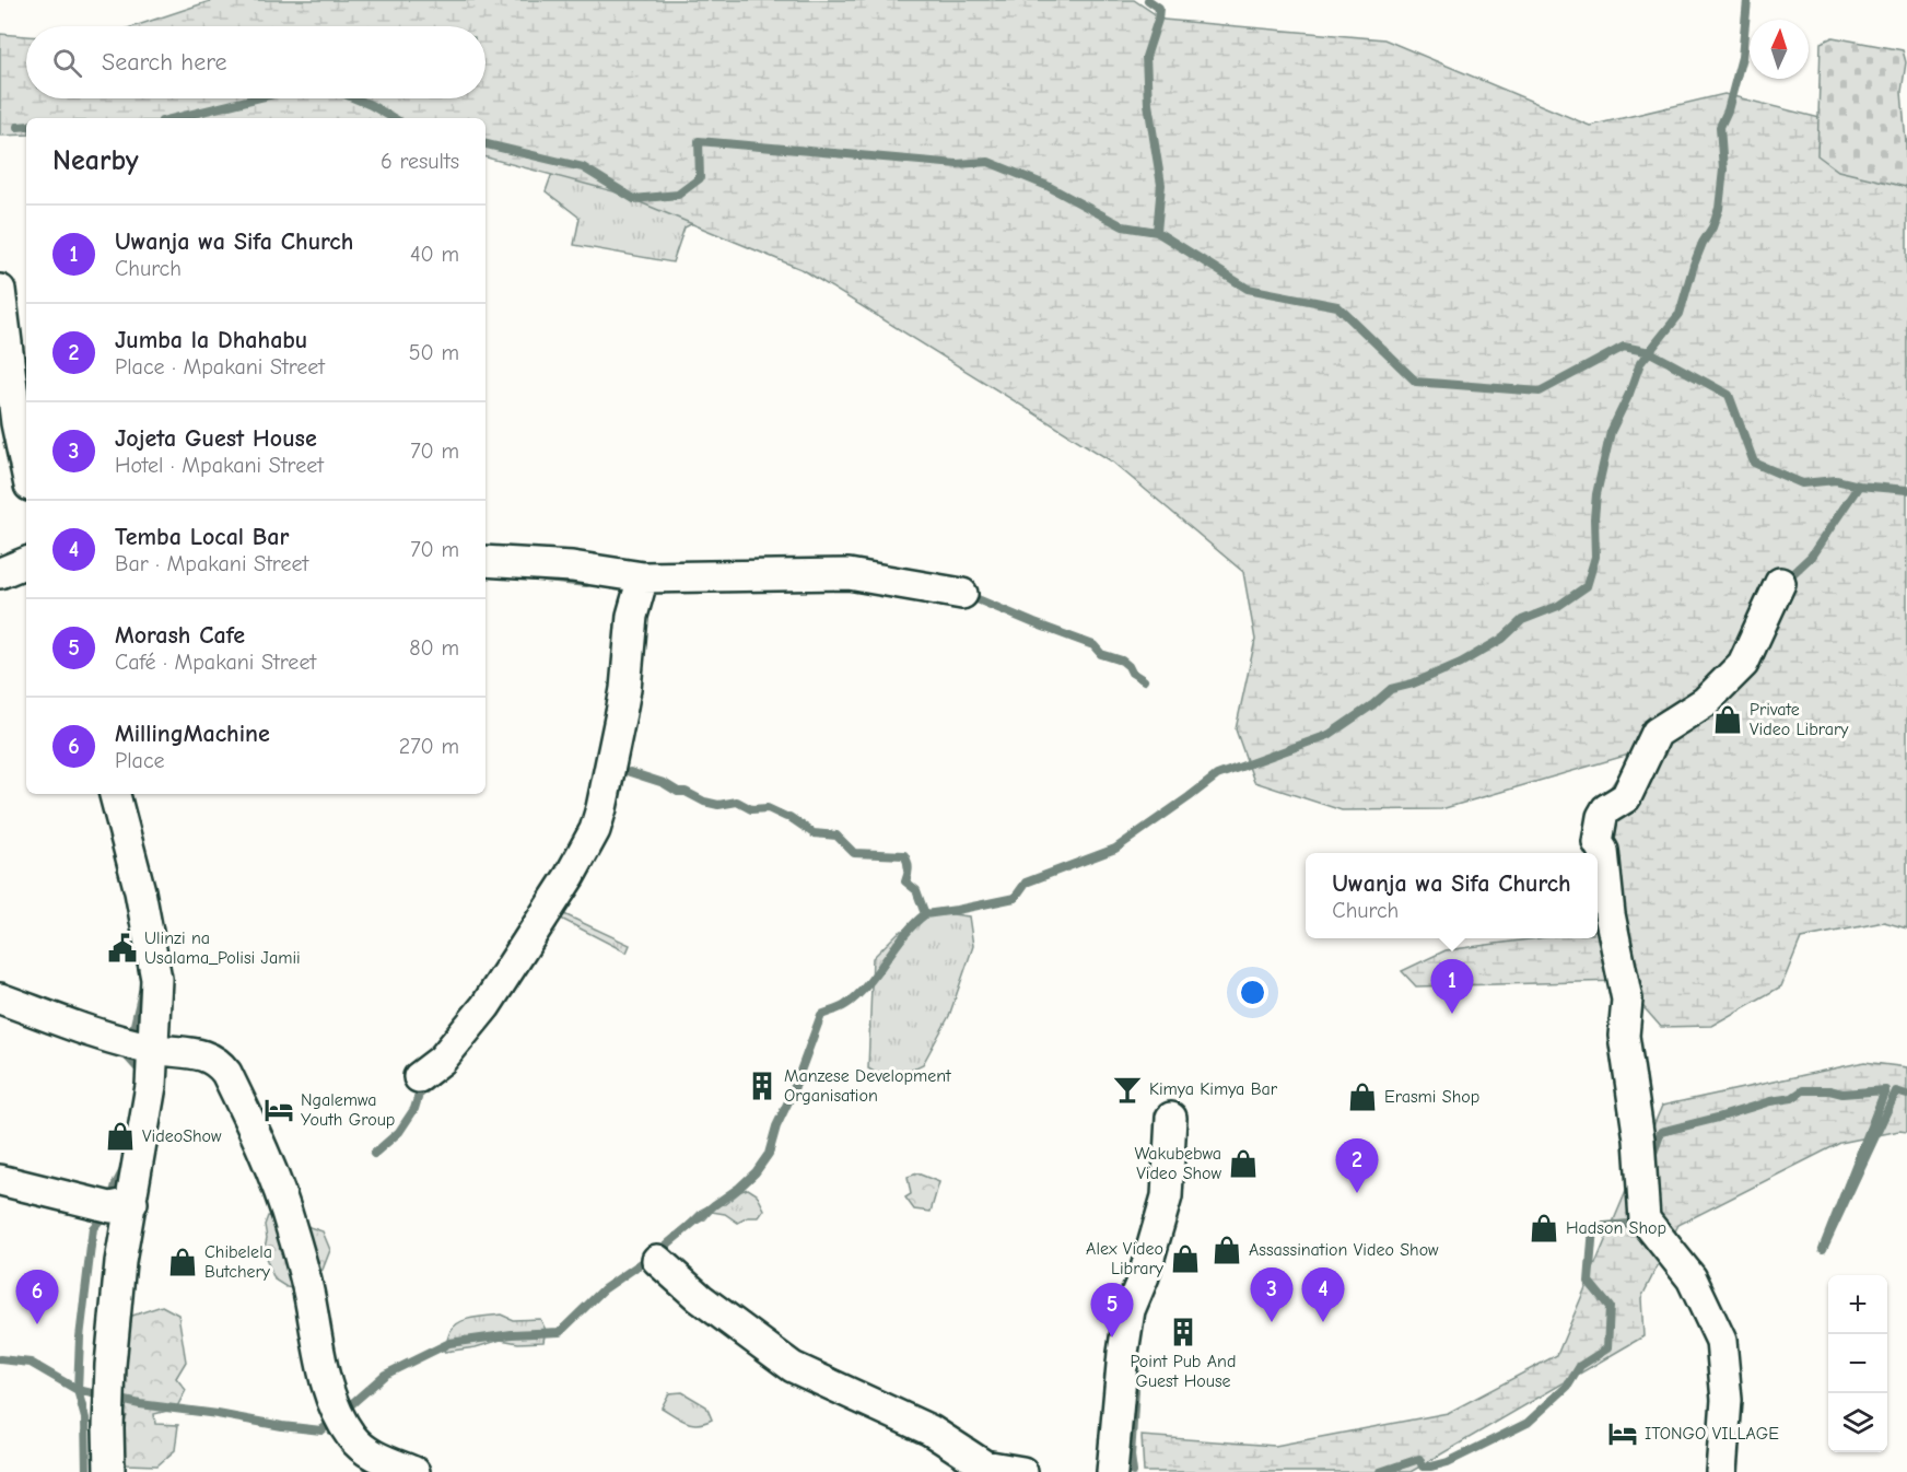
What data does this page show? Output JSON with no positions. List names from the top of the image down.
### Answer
{
  "places": {
    "shop": [
      "Private Video Library",
      "Erasmi Shop",
      "VideoShow",
      "Wakubebwa Video Show",
      "Hadson Shop",
      "Assassination Video Show",
      "Alex Video Library",
      "Chibelela Butchery"
    ],
    "public building": ["Ulinzi na Usalama_Polisi Jamii"],
    "building": ["Manzese Development Organisation", "Point Pub And Guest House"],
    "bar": ["Kimya Kimya Bar"],
    "hotel": ["Ngalemwa Youth Group", "ITONGO VILLAGE"]
  },
  "north": "top",
  "page": {
    "search": "Search here",
    "heading": ["Nearby", "6 results"],
    "list": [
      {
        "mark": "1",
        "name": "Uwanja wa Sifa Church",
        "note": "Church",
        "value": "40 m"
      },
      {
        "mark": "2",
        "name": "Jumba la Dhahabu",
        "note": "Place · Mpakani Street",
        "value": "50 m"
      },
      {
        "mark": "3",
        "name": "Jojeta Guest House",
        "note": "Hotel · Mpakani Street",
        "value": "70 m"
      },
      {
        "mark": "4",
        "name": "Temba Local Bar",
        "note": "Bar · Mpakani Street",
        "value": "70 m"
      },
      {
        "mark": "5",
        "name": "Morash Cafe",
        "note": "Café · Mpakani Street",
        "value": "80 m"
      },
      {
        "mark": "6",
        "name": "MillingMachine",
        "note": "Place",
        "value": "270 m"
      }
    ],
    "popup": ["Uwanja wa Sifa Church", "Church"],
    "pins": [
      "1",
      "2",
      "3",
      "4",
      "6",
      "5"
    ],
    "map_buttons": ["+", "−"]
  }
}
